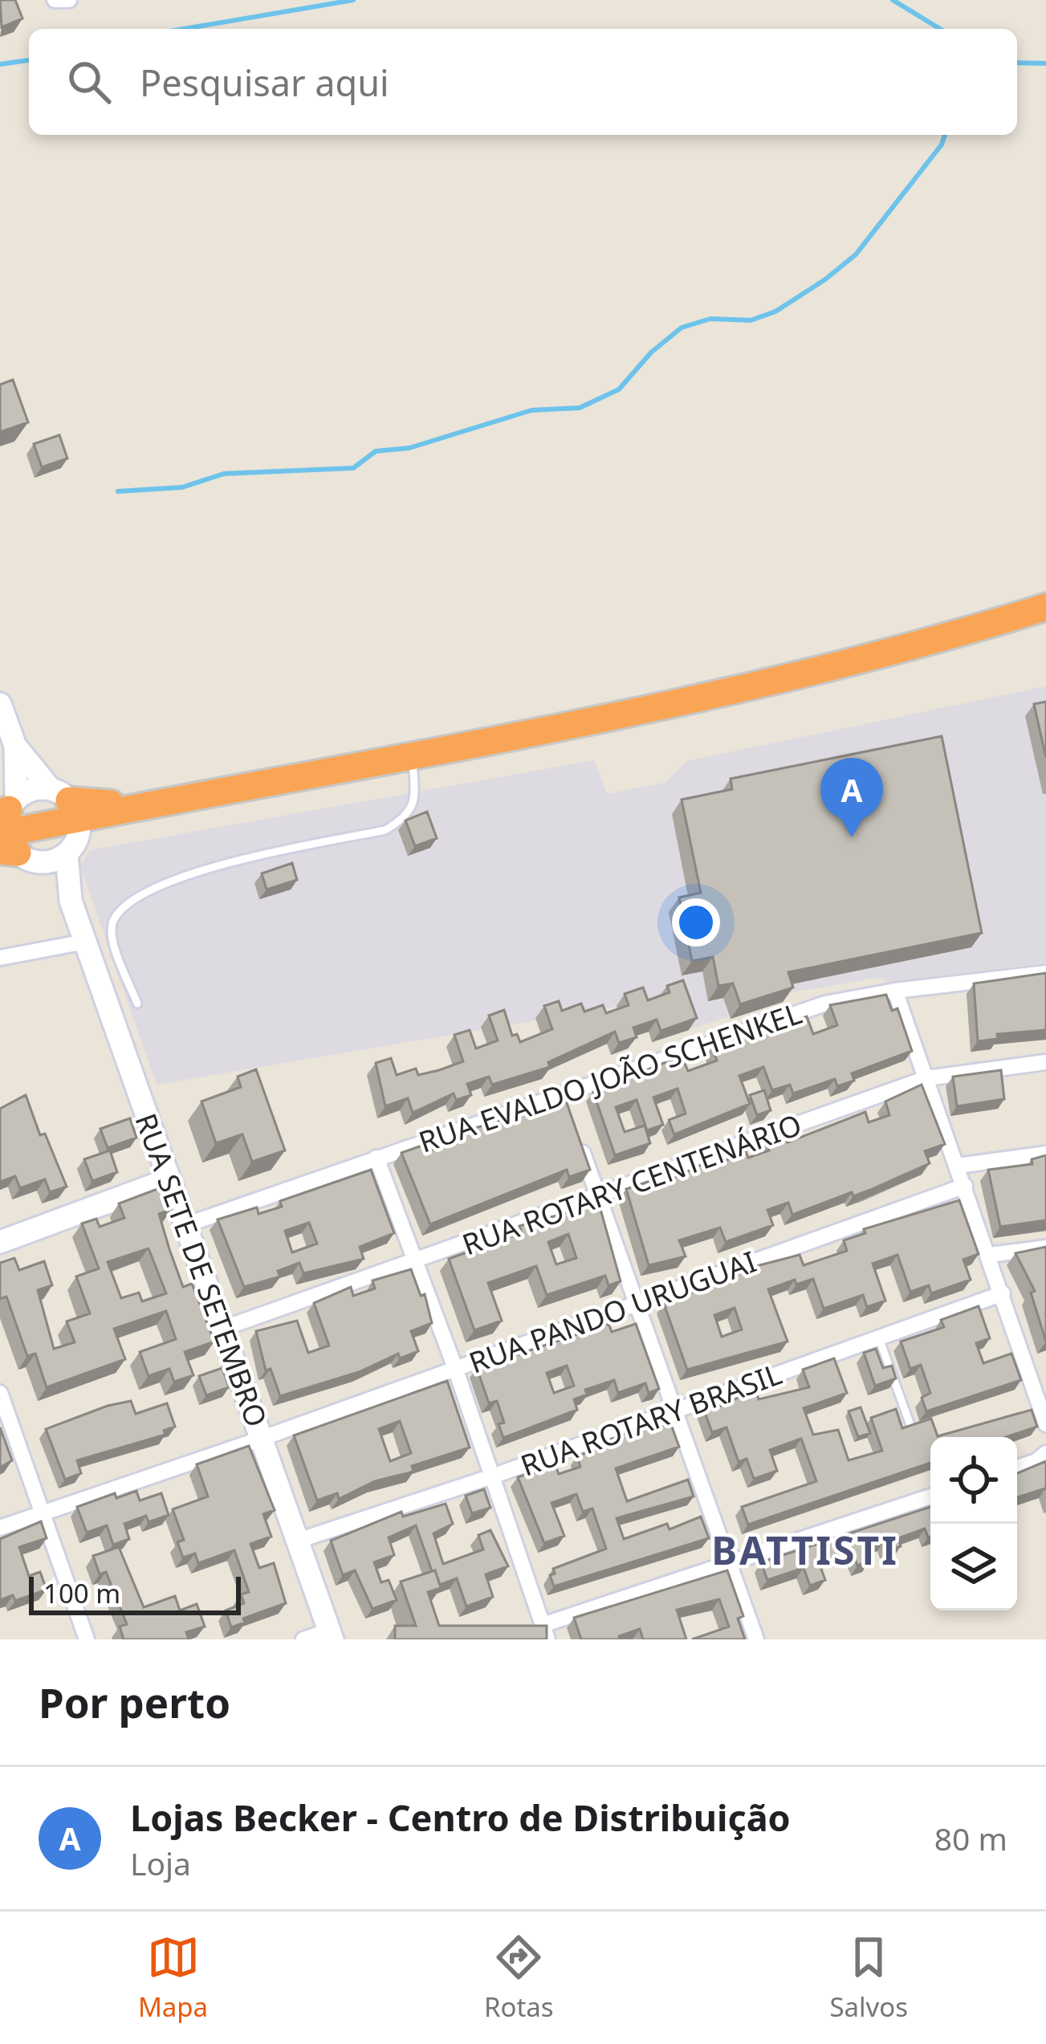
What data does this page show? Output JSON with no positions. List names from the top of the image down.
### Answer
{
  "streets": {
    "street": [
      "RUA EVALDO JOÃO SCHENKEL",
      "RUA ROTARY CENTENÁRIO",
      "RUA SETE DE SETEMBRO",
      "RUA PANDO URUGUAI",
      "RUA ROTARY BRASIL"
    ]
  },
  "crossings": [
    ["RUA EVALDO JOÃO SCHENKEL", "RUA SETE DE SETEMBRO"],
    ["RUA ROTARY CENTENÁRIO", "RUA SETE DE SETEMBRO"],
    ["RUA SETE DE SETEMBRO", "RUA PANDO URUGUAI"],
    ["RUA SETE DE SETEMBRO", "RUA ROTARY BRASIL"]
  ],
  "districts": ["BATTISTI"],
  "scale_bar": "100 m",
  "page": {
    "search": "Pesquisar aqui",
    "pins": "A",
    "scale": "100 m",
    "heading": "Por perto",
    "list": [
      {
        "mark": "A",
        "name": "Lojas Becker - Centro de Distribuição",
        "note": "Loja",
        "value": "80 m"
      }
    ],
    "nav": ["Mapa", "Rotas", "Salvos"]
  }
}
